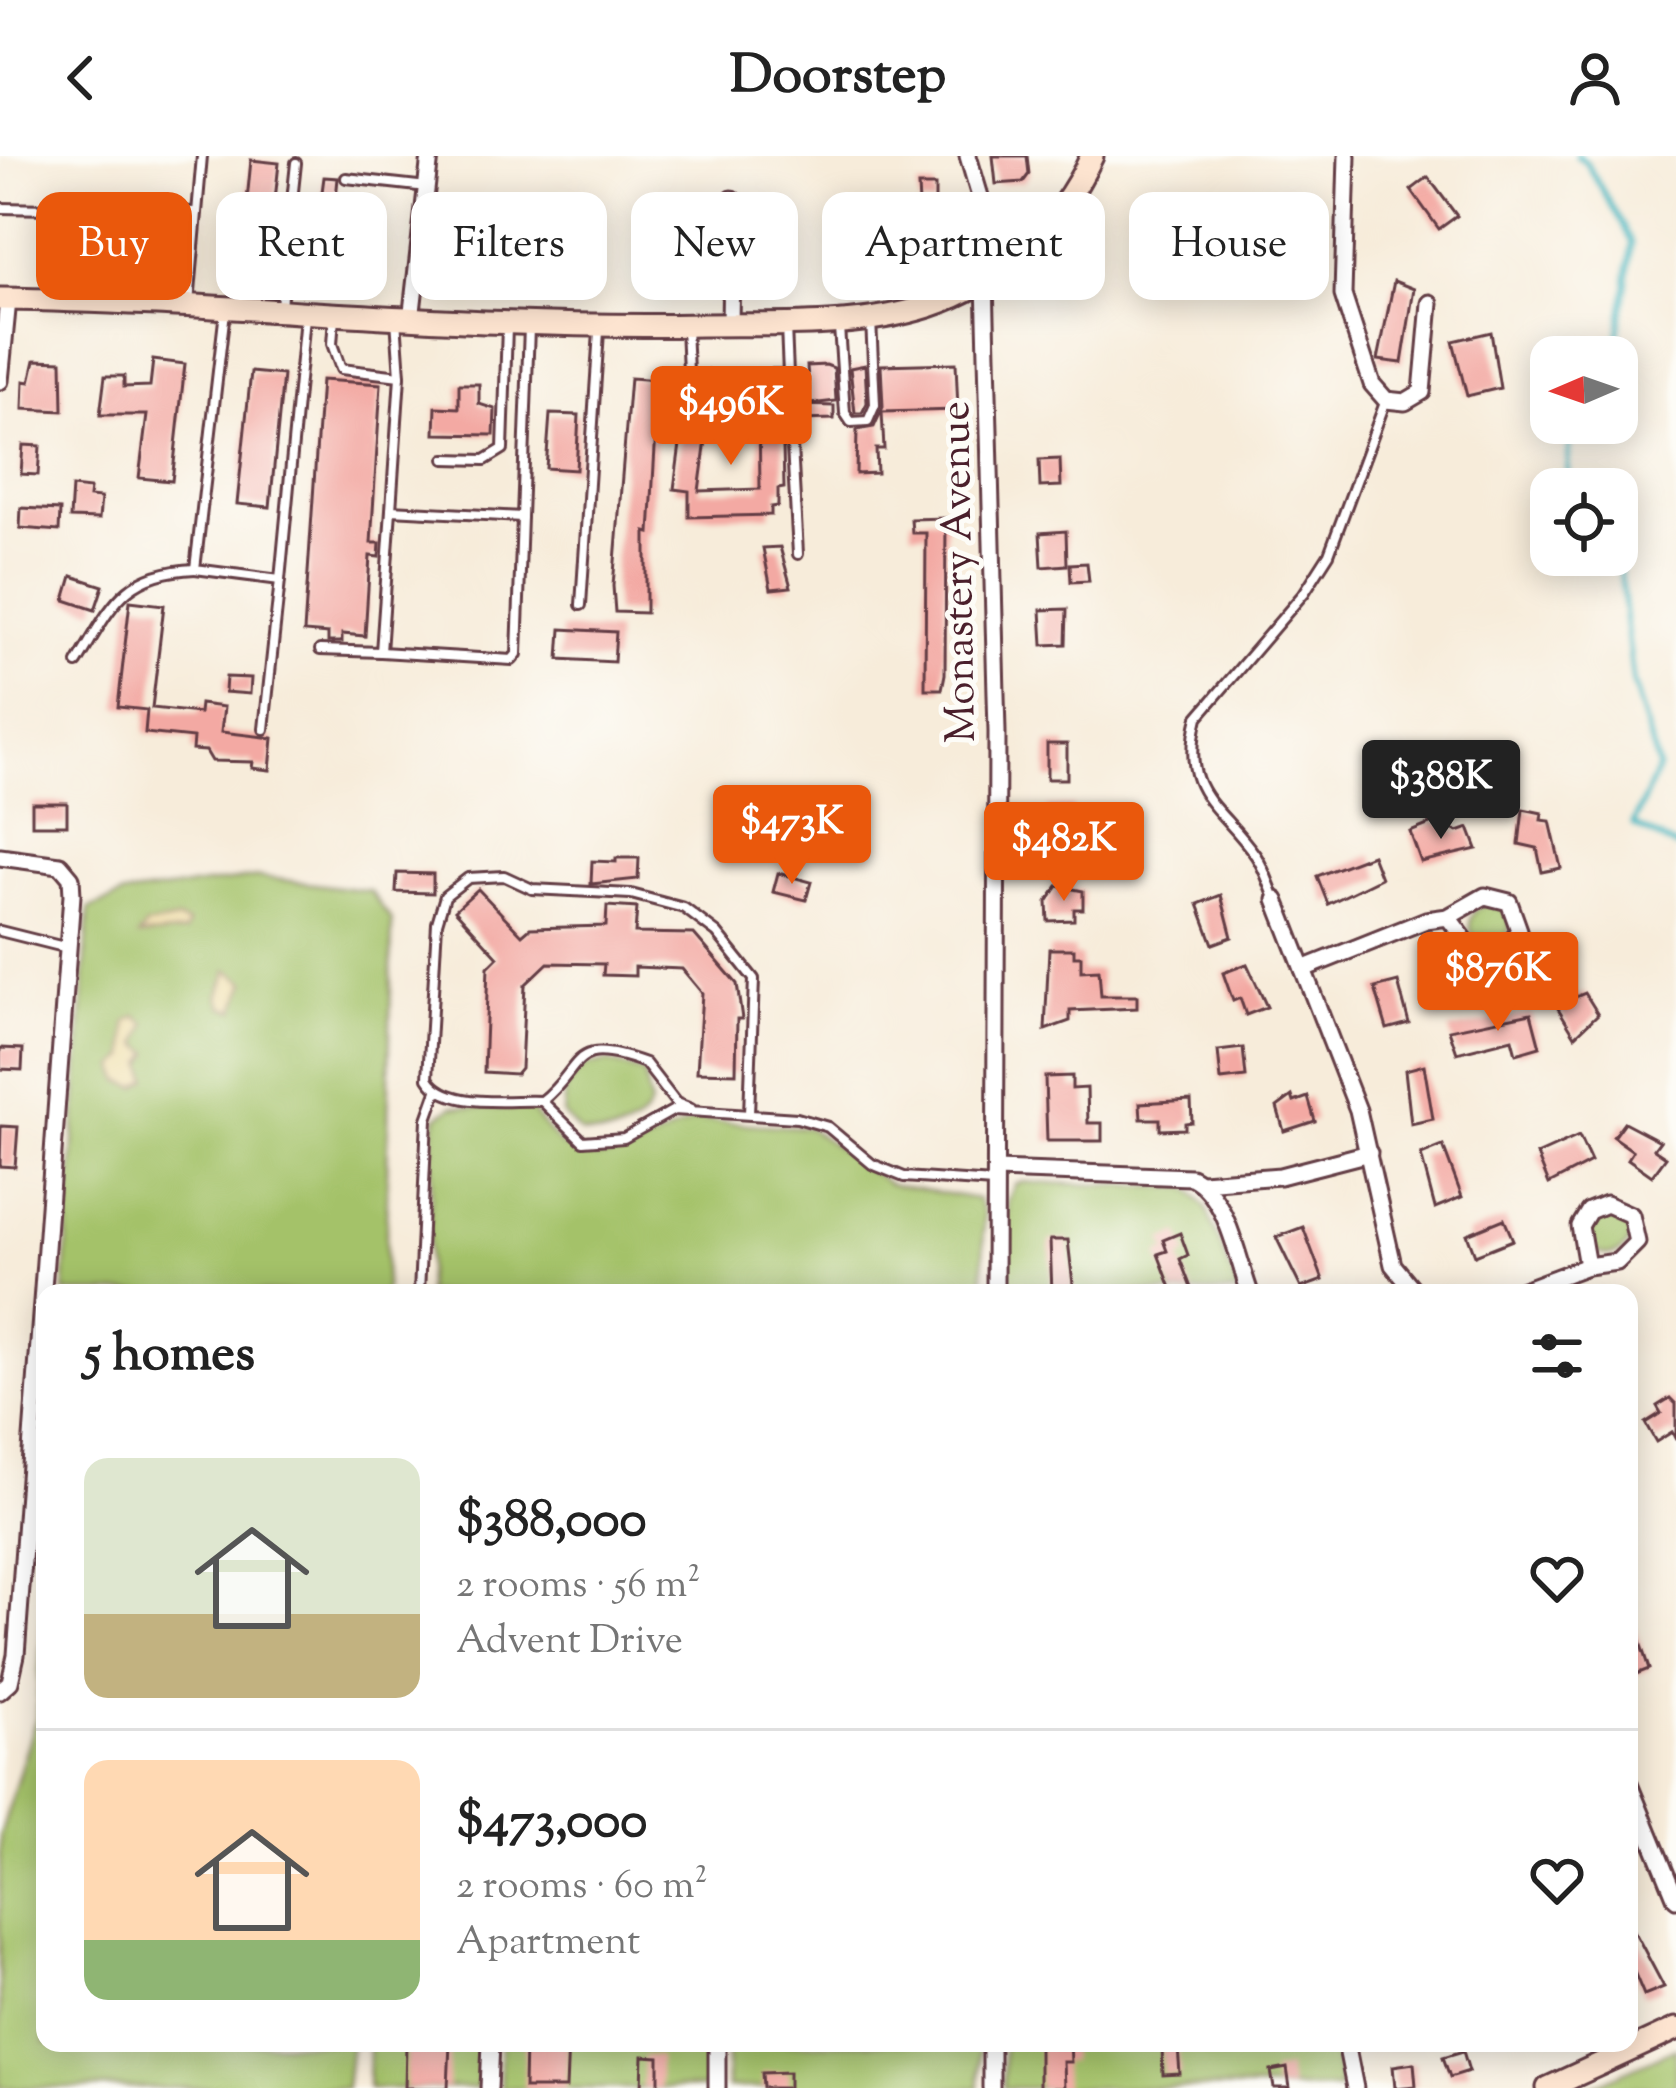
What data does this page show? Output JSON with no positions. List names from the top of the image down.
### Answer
{
  "streets": {
    "street": ["Monastery Avenue"]
  },
  "north": "left",
  "page": {
    "header": "Doorstep",
    "chip": [
      "Buy",
      "Rent",
      "Filters",
      "New",
      "Apartment",
      "House"
    ],
    "price": [
      "$496K",
      "$388K",
      "$473K",
      "$482K",
      "$876K"
    ],
    "heading": "5 homes",
    "list": [
      {
        "name": "$388,000",
        "note": "2 rooms · 56 m² · Advent Drive"
      },
      {
        "name": "$473,000",
        "note": "2 rooms · 60 m² · Apartment"
      }
    ]
  }
}
